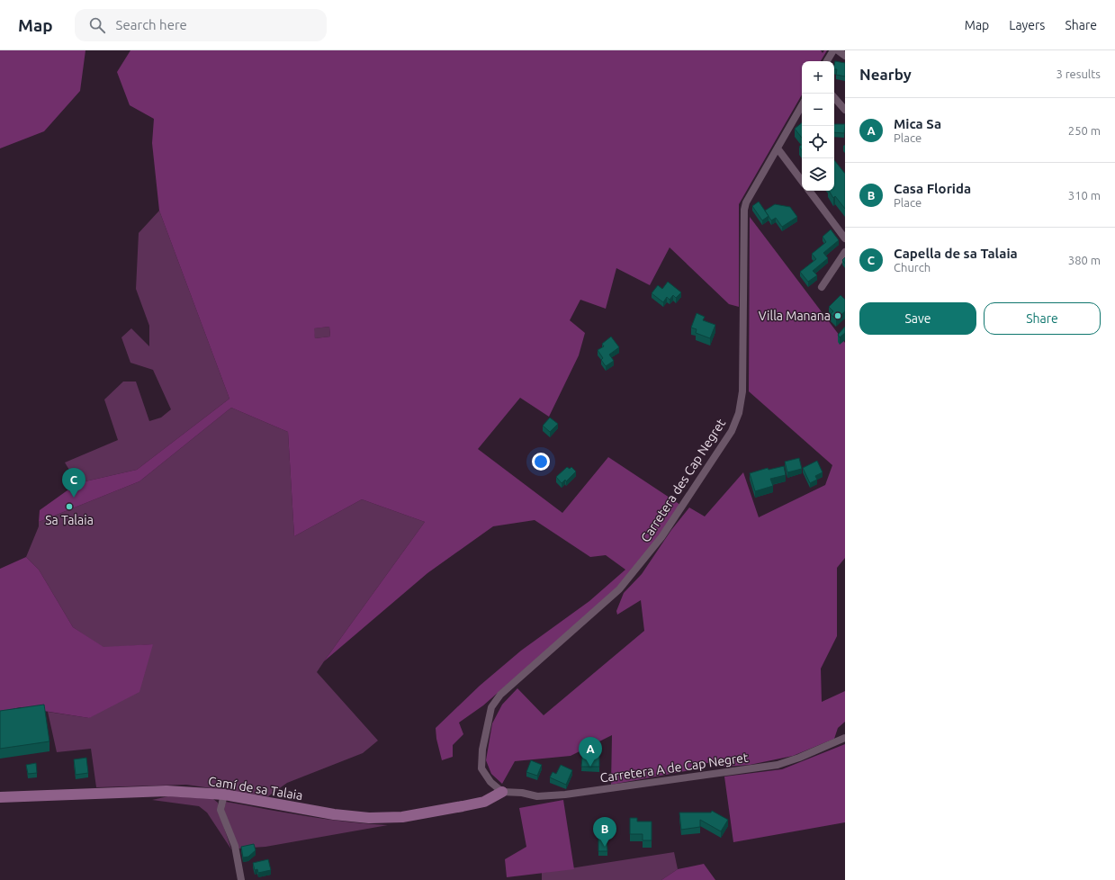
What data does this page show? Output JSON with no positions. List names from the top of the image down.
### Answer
{
  "streets": {
    "street": ["Carretera des Cap Negret", "Carretera A de Cap Negret", "Camí de sa Talaia"]
  },
  "crossings": [
    ["Carretera des Cap Negret", "Carretera A de Cap Negret"],
    ["Carretera des Cap Negret", "Camí de sa Talaia"],
    ["Carretera A de Cap Negret", "Camí de sa Talaia"]
  ],
  "places": ["Villa Manana", "Sa Talaia"],
  "page": {
    "header": "Map",
    "search": "Search here",
    "nav": ["Map", "Layers", "Share"],
    "heading": ["Nearby", "3 results"],
    "map_buttons": ["+", "−"],
    "list": [
      {
        "mark": "A",
        "name": "Mica Sa",
        "note": "Place",
        "value": "250 m"
      },
      {
        "mark": "B",
        "name": "Casa Florida",
        "note": "Place",
        "value": "310 m"
      },
      {
        "mark": "C",
        "name": "Capella de sa Talaia",
        "note": "Church",
        "value": "380 m"
      }
    ],
    "buttons": ["Save", "Share"],
    "pins": ["C", "A", "B"]
  }
}
